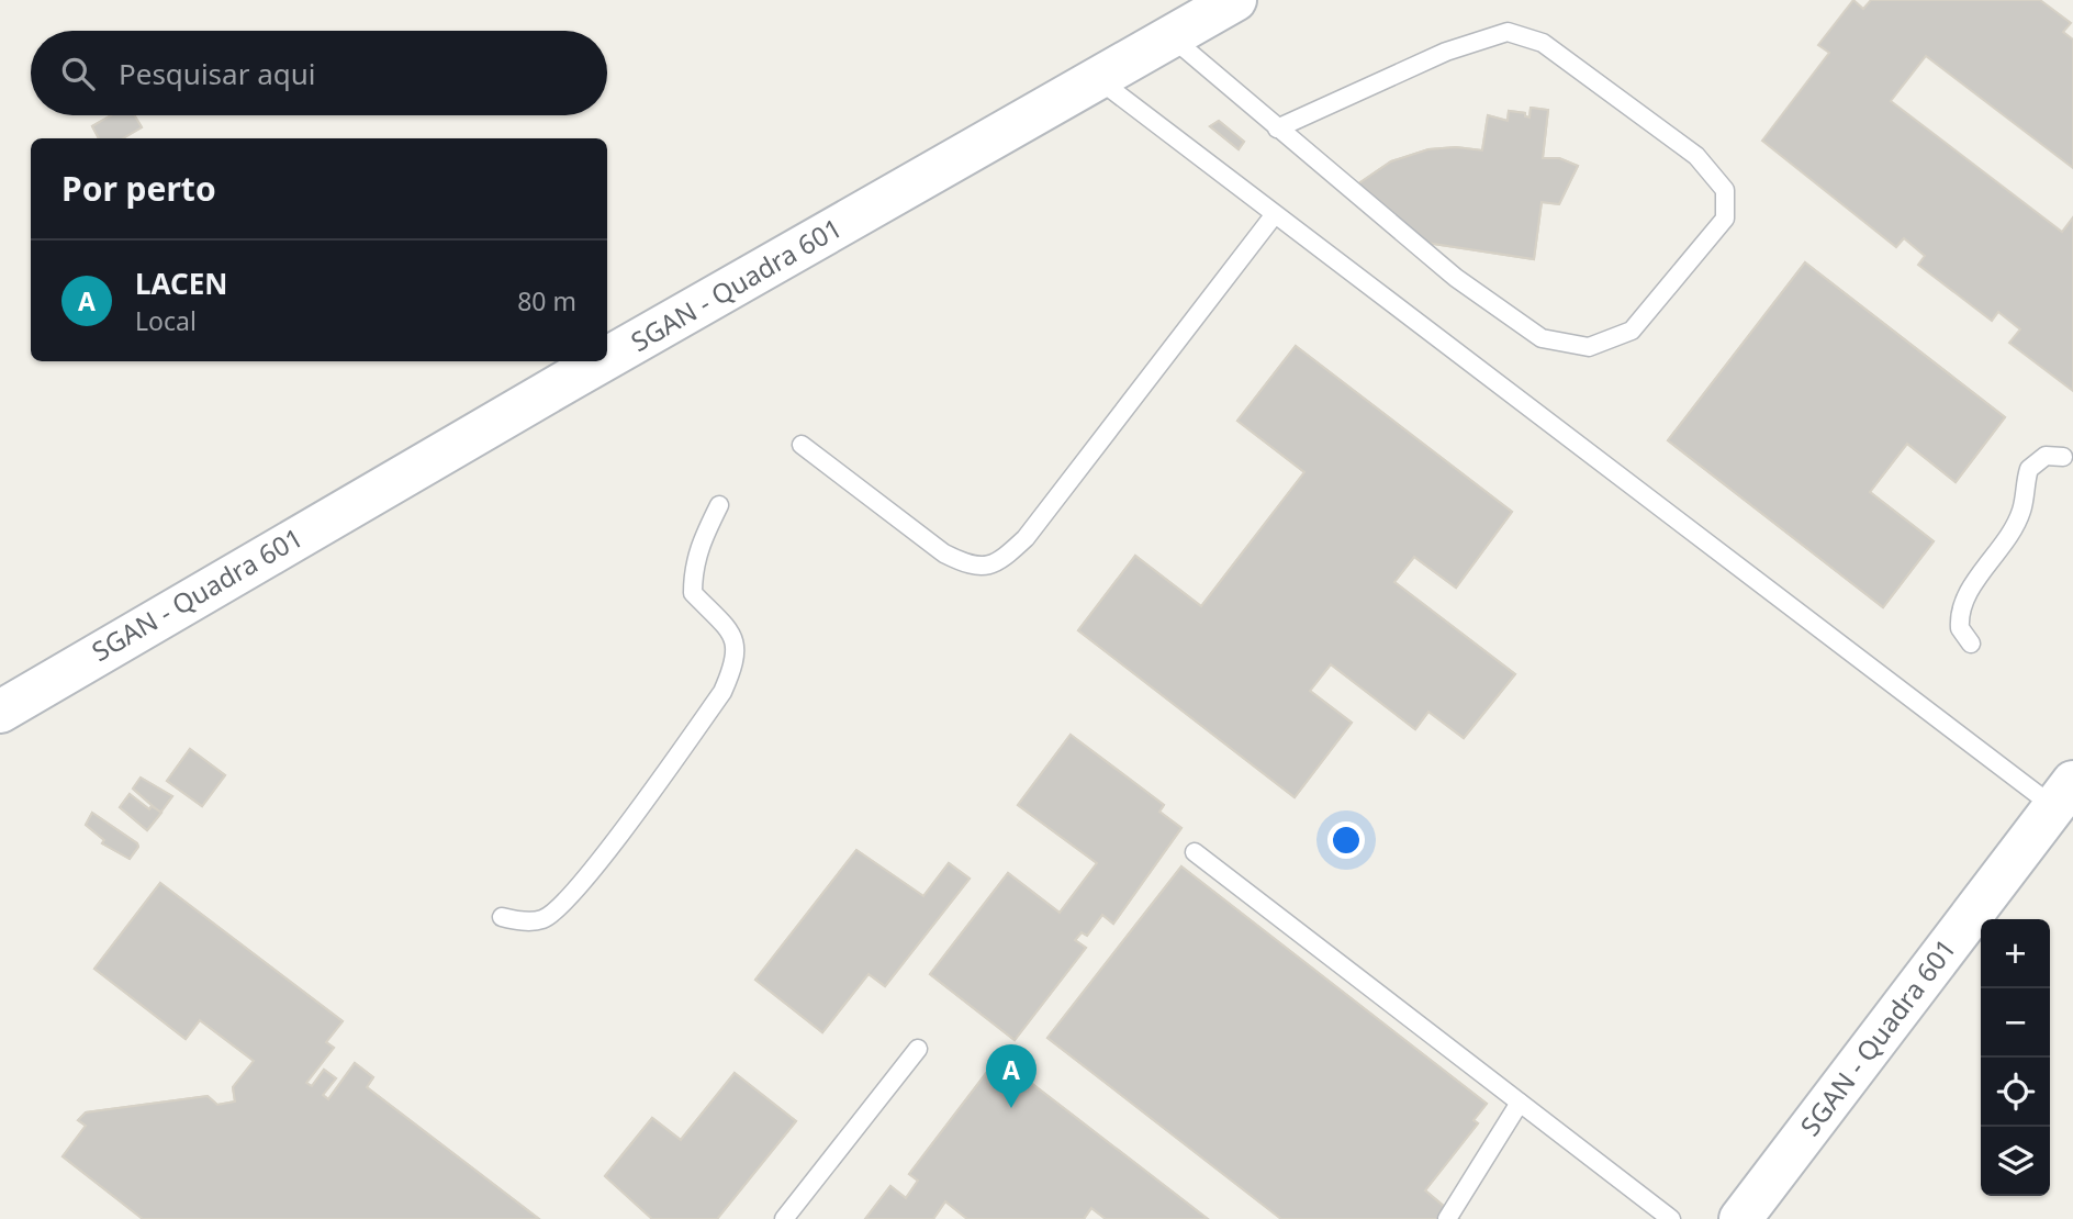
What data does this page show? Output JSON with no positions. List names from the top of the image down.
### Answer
{
  "streets": {
    "street": ["SGAN - Quadra 601"]
  },
  "page": {
    "search": "Pesquisar aqui",
    "heading": "Por perto",
    "list": [
      {
        "mark": "A",
        "name": "LACEN",
        "note": "Local",
        "value": "80 m"
      }
    ],
    "map_buttons": ["+", "−"],
    "pins": "A"
  }
}
